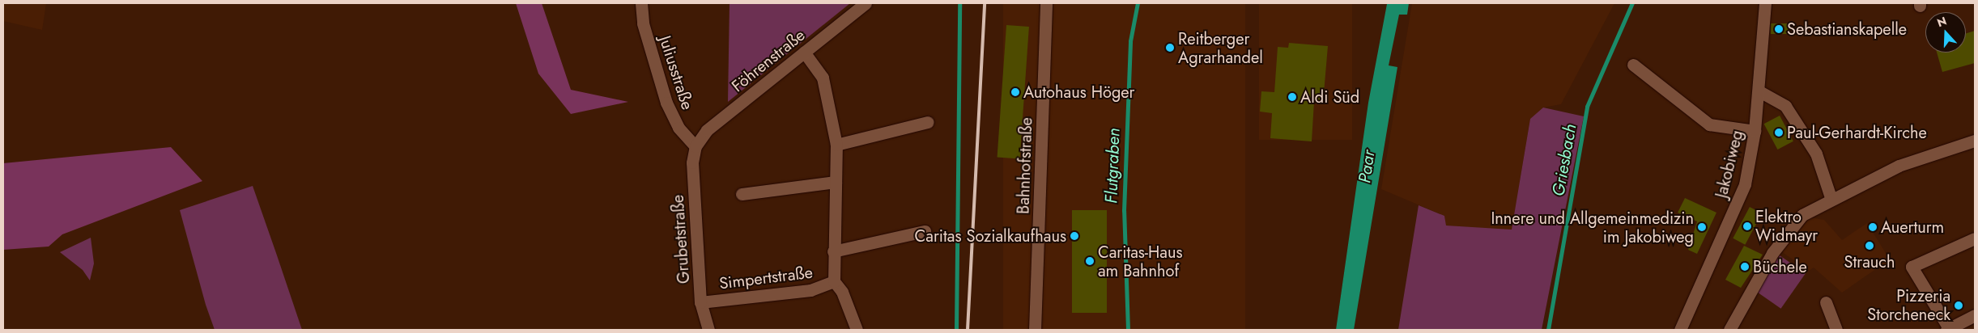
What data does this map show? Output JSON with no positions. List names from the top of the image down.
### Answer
{
  "streets": {
    "street": [
      "Föhrenstraße",
      "Juliusstraße",
      "Jakobiweg",
      "Bahnhofstraße",
      "Grubetstraße",
      "Simpertstraße"
    ]
  },
  "crossings": [
    ["Föhrenstraße", "Juliusstraße"],
    ["Föhrenstraße", "Grubetstraße"],
    ["Föhrenstraße", "Simpertstraße"],
    ["Juliusstraße", "Grubetstraße"],
    ["Grubetstraße", "Simpertstraße"]
  ],
  "water": ["Griesbach", "Flutgraben", "Paar"],
  "places": [
    "Sebastianskapelle",
    "Reitberger Agrarhandel",
    "Autohaus Höger",
    "Aldi Süd",
    "Paul-Gerhardt-Kirche",
    "Elektro Widmayr",
    "Innere und Allgemeinmedizin im Jakobiweg",
    "Auerturm",
    "Caritas Sozialkaufhaus",
    "Strauch",
    "Caritas-Haus am Bahnhof",
    "Büchele",
    "Pizzeria Storcheneck"
  ],
  "north": "top"
}
